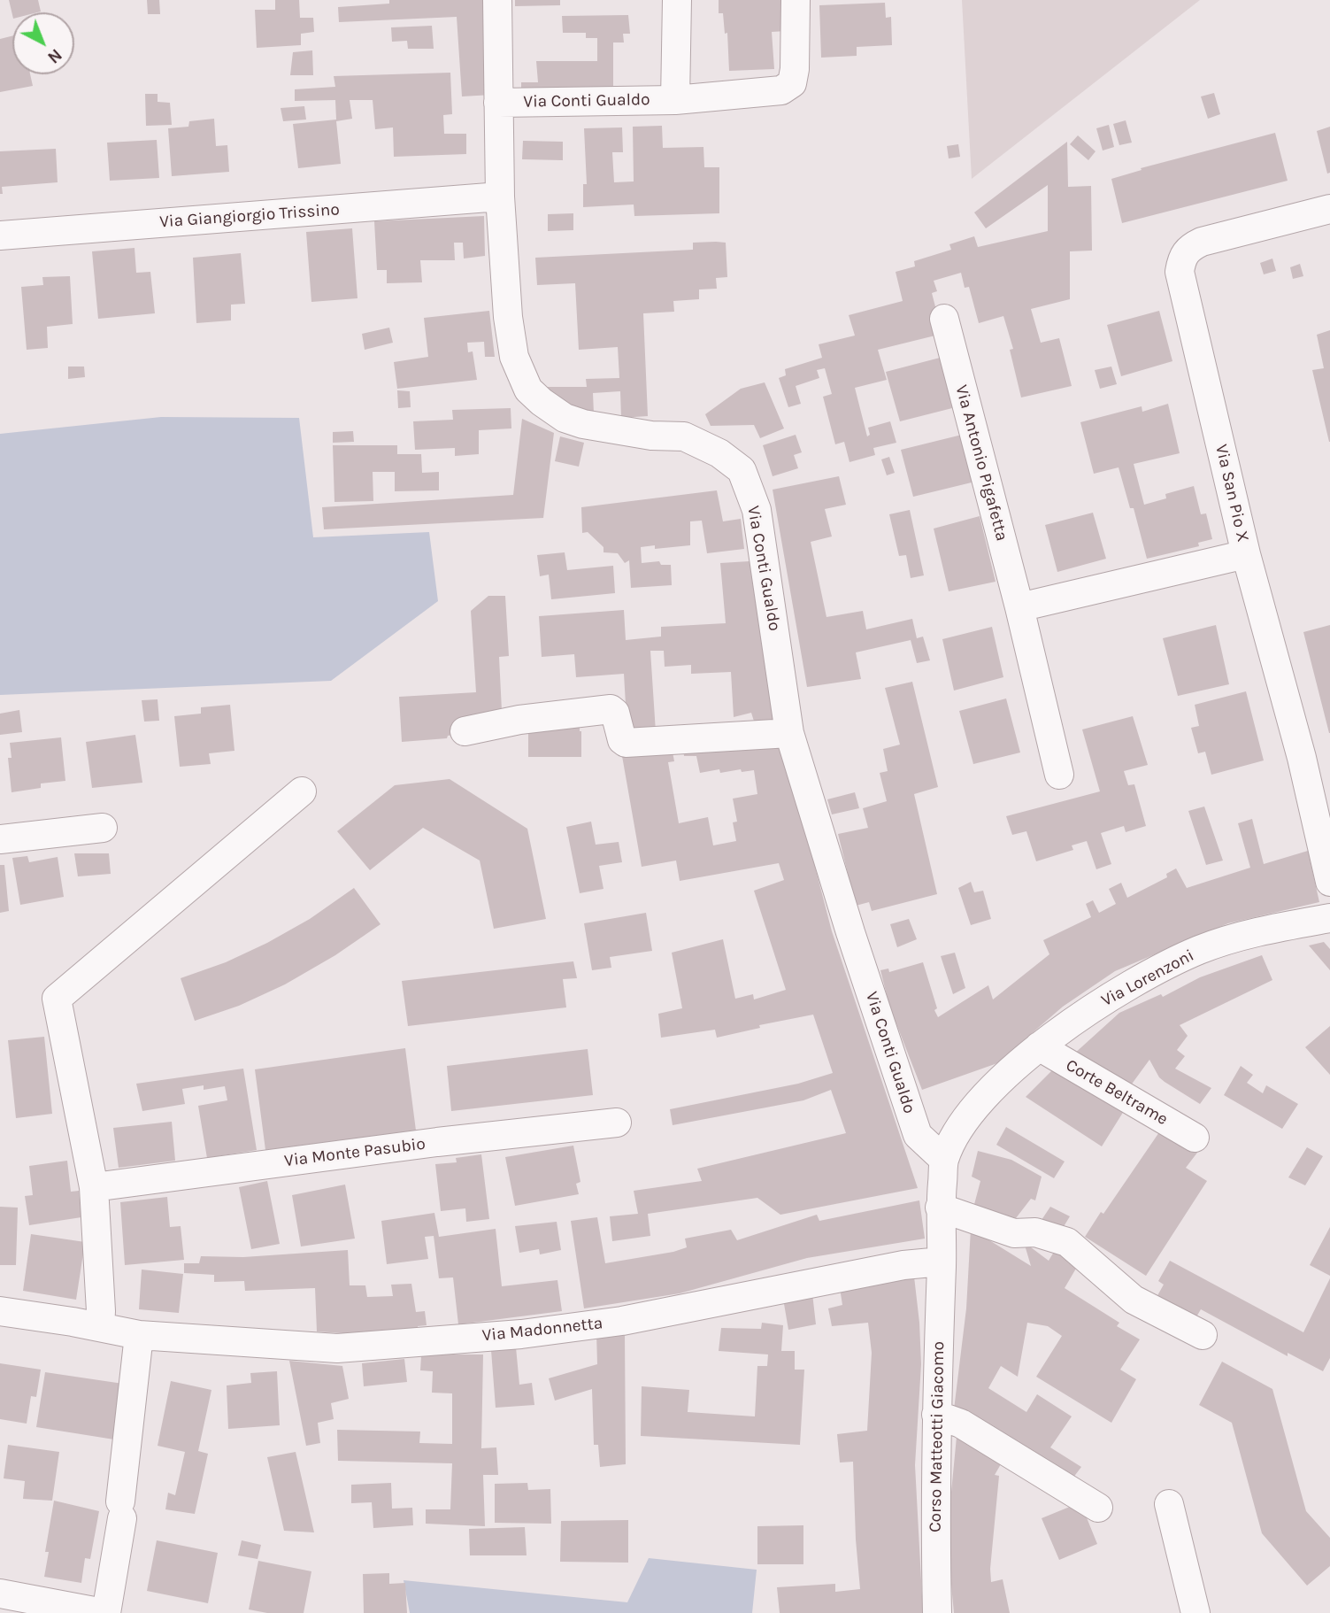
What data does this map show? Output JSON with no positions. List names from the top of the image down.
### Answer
{
  "streets": {
    "street": [
      "Via Conti Gualdo",
      "Via Giangiorgio Trissino",
      "Via Antonio Pigafetta",
      "Via San Pio X",
      "Via Lorenzoni",
      "Corte Beltrame",
      "Via Monte Pasubio",
      "Via Madonnetta",
      "Corso Matteotti Giacomo"
    ]
  },
  "crossings": [
    ["Via Conti Gualdo", "Via Giangiorgio Trissino"],
    ["Via Conti Gualdo", "Via Lorenzoni"],
    ["Via Conti Gualdo", "Corso Matteotti Giacomo"],
    ["Via Lorenzoni", "Corte Beltrame"],
    ["Via Lorenzoni", "Corso Matteotti Giacomo"],
    ["Via Madonnetta", "Corso Matteotti Giacomo"]
  ],
  "north": "bottom right"
}
